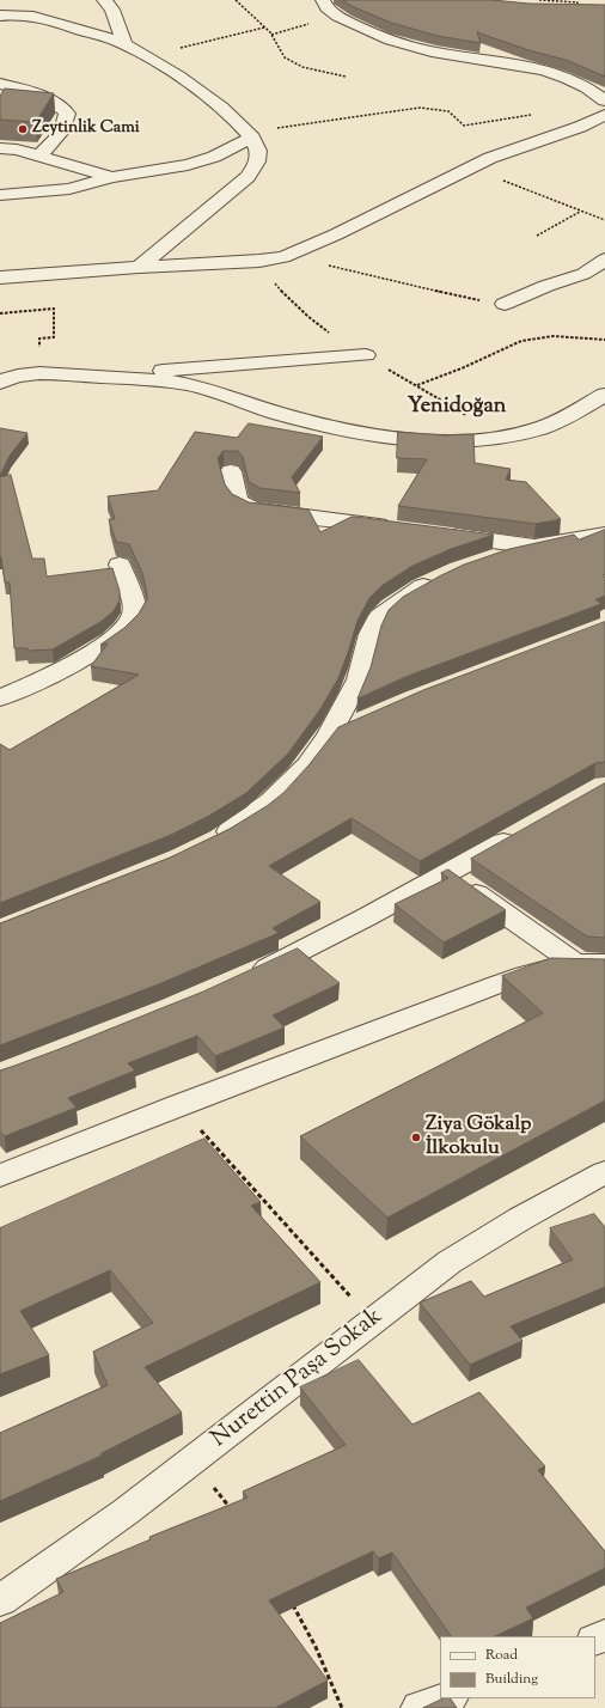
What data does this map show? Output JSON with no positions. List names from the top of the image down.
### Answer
{
  "streets": {
    "street": ["Nurettin Paşa Sokak"]
  },
  "districts": ["Yenidoğan"],
  "places": ["Zeytinlik Cami", "Ziya Gökalp İlkokulu"],
  "legend": ["Road", "Building"]
}
